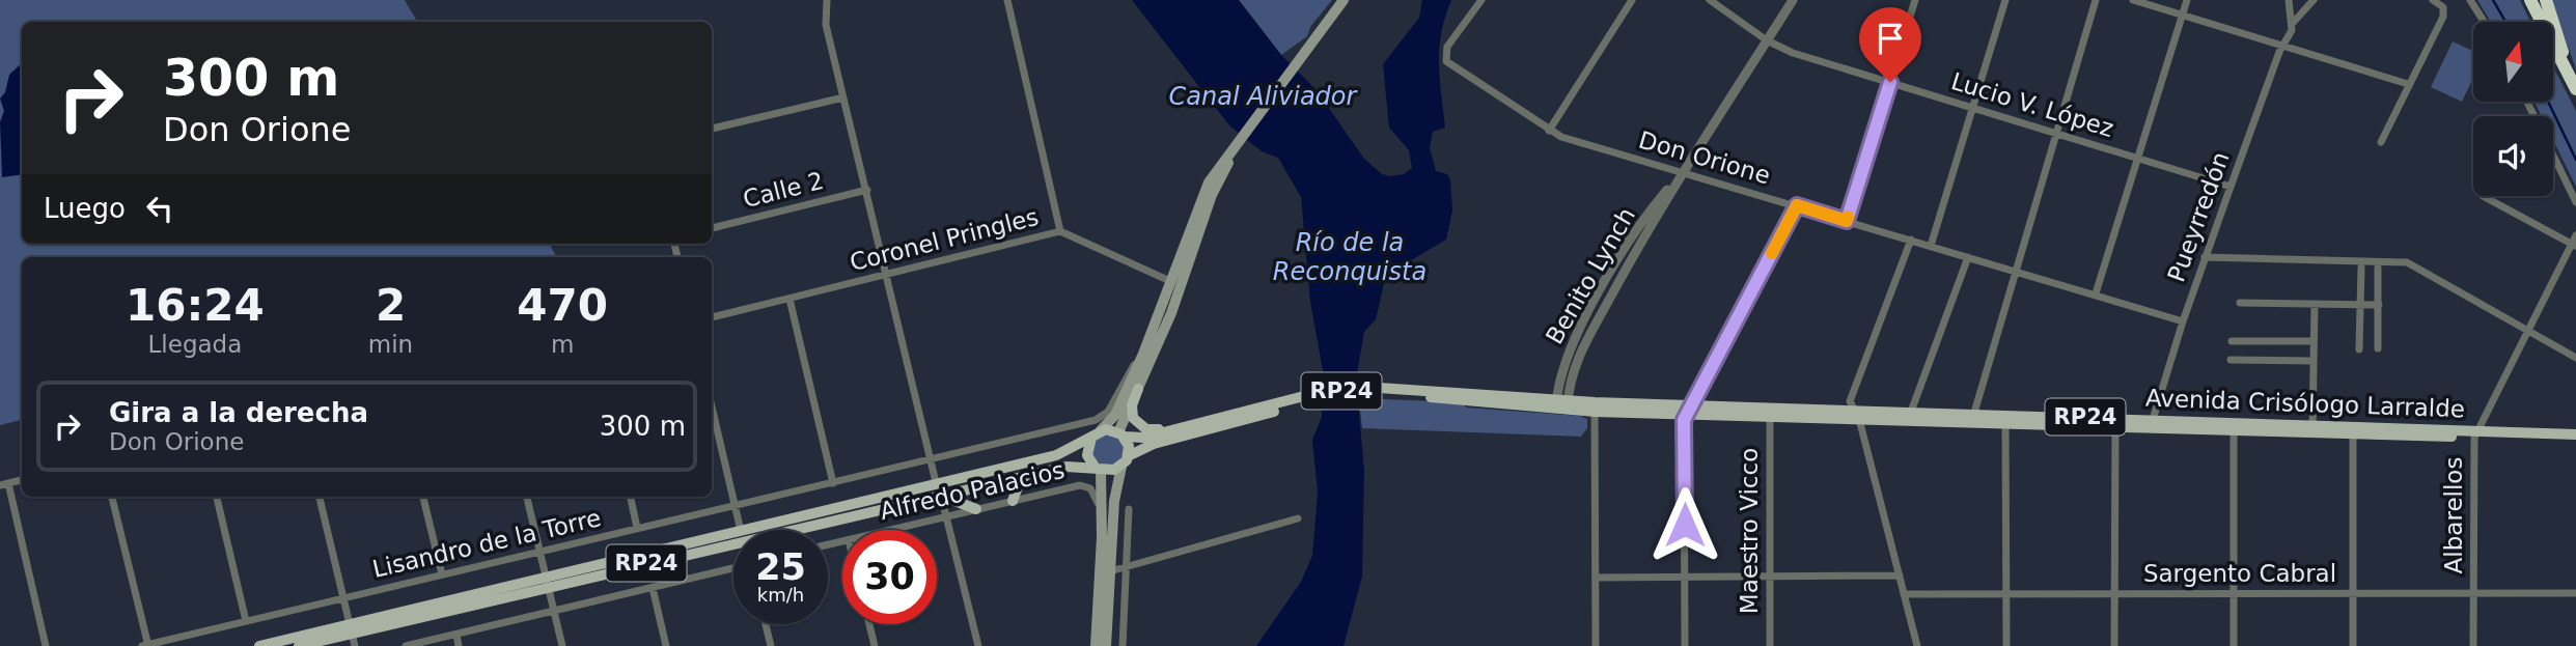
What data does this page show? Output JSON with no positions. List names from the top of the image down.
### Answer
{
  "streets": {
    "main road": ["RP24", "Avenida Crisólogo Larralde"],
    "street": [
      "Lucio V. López",
      "Don Orione",
      "Calle 2",
      "Pueyrredón",
      "Coronel Pringles",
      "Benito Lynch",
      "Alfredo Palacios",
      "Albarellos",
      "Maestro Vicco",
      "Lisandro de la Torre",
      "Sargento Cabral"
    ]
  },
  "crossings": [
    ["Lucio V. López", "Pueyrredón"],
    ["Lucio V. López", "Benito Lynch"],
    ["Don Orione", "Pueyrredón"],
    ["Don Orione", "Benito Lynch"],
    ["Pueyrredón", "Avenida Crisólogo Larralde"],
    ["Benito Lynch", "Avenida Crisólogo Larralde"],
    ["RP24", "Avenida Crisólogo Larralde"],
    ["RP24", "Lisandro de la Torre"],
    ["Avenida Crisólogo Larralde", "Albarellos"],
    ["Avenida Crisólogo Larralde", "Maestro Vicco"],
    ["Avenida Crisólogo Larralde", "Lisandro de la Torre"],
    ["Albarellos", "Sargento Cabral"]
  ],
  "water": ["Canal Aliviador", "Río de la Reconquista"],
  "north": "top",
  "page": {
    "turn": ["300 m", "Don Orione"],
    "then": "Luego",
    "eta": [
      "16:24",
      "Llegada",
      "2",
      "min",
      "470",
      "m"
    ],
    "list": [
      {
        "name": "Gira a la derecha",
        "note": "Don Orione",
        "value": "300 m"
      }
    ],
    "speed": "25 km/h",
    "limit": "30"
  }
}
